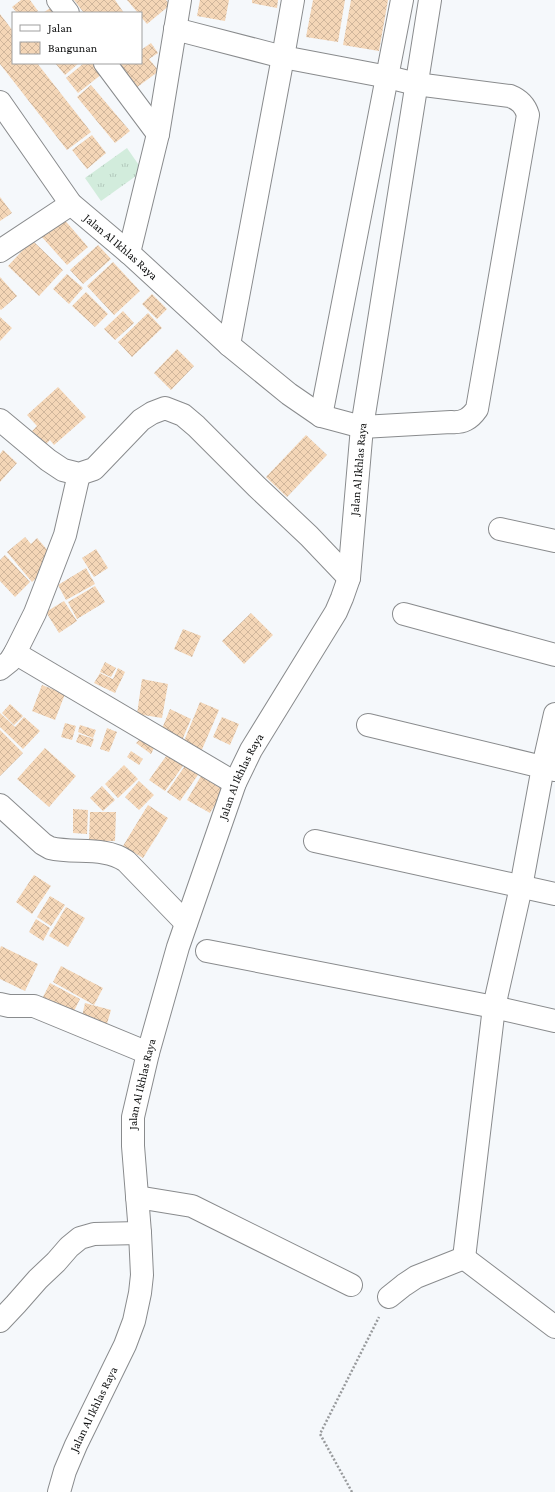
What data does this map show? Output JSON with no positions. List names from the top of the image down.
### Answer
{
  "streets": {
    "street": ["Jalan Al Ikhlas Raya"]
  },
  "legend": ["Jalan", "Bangunan"]
}
